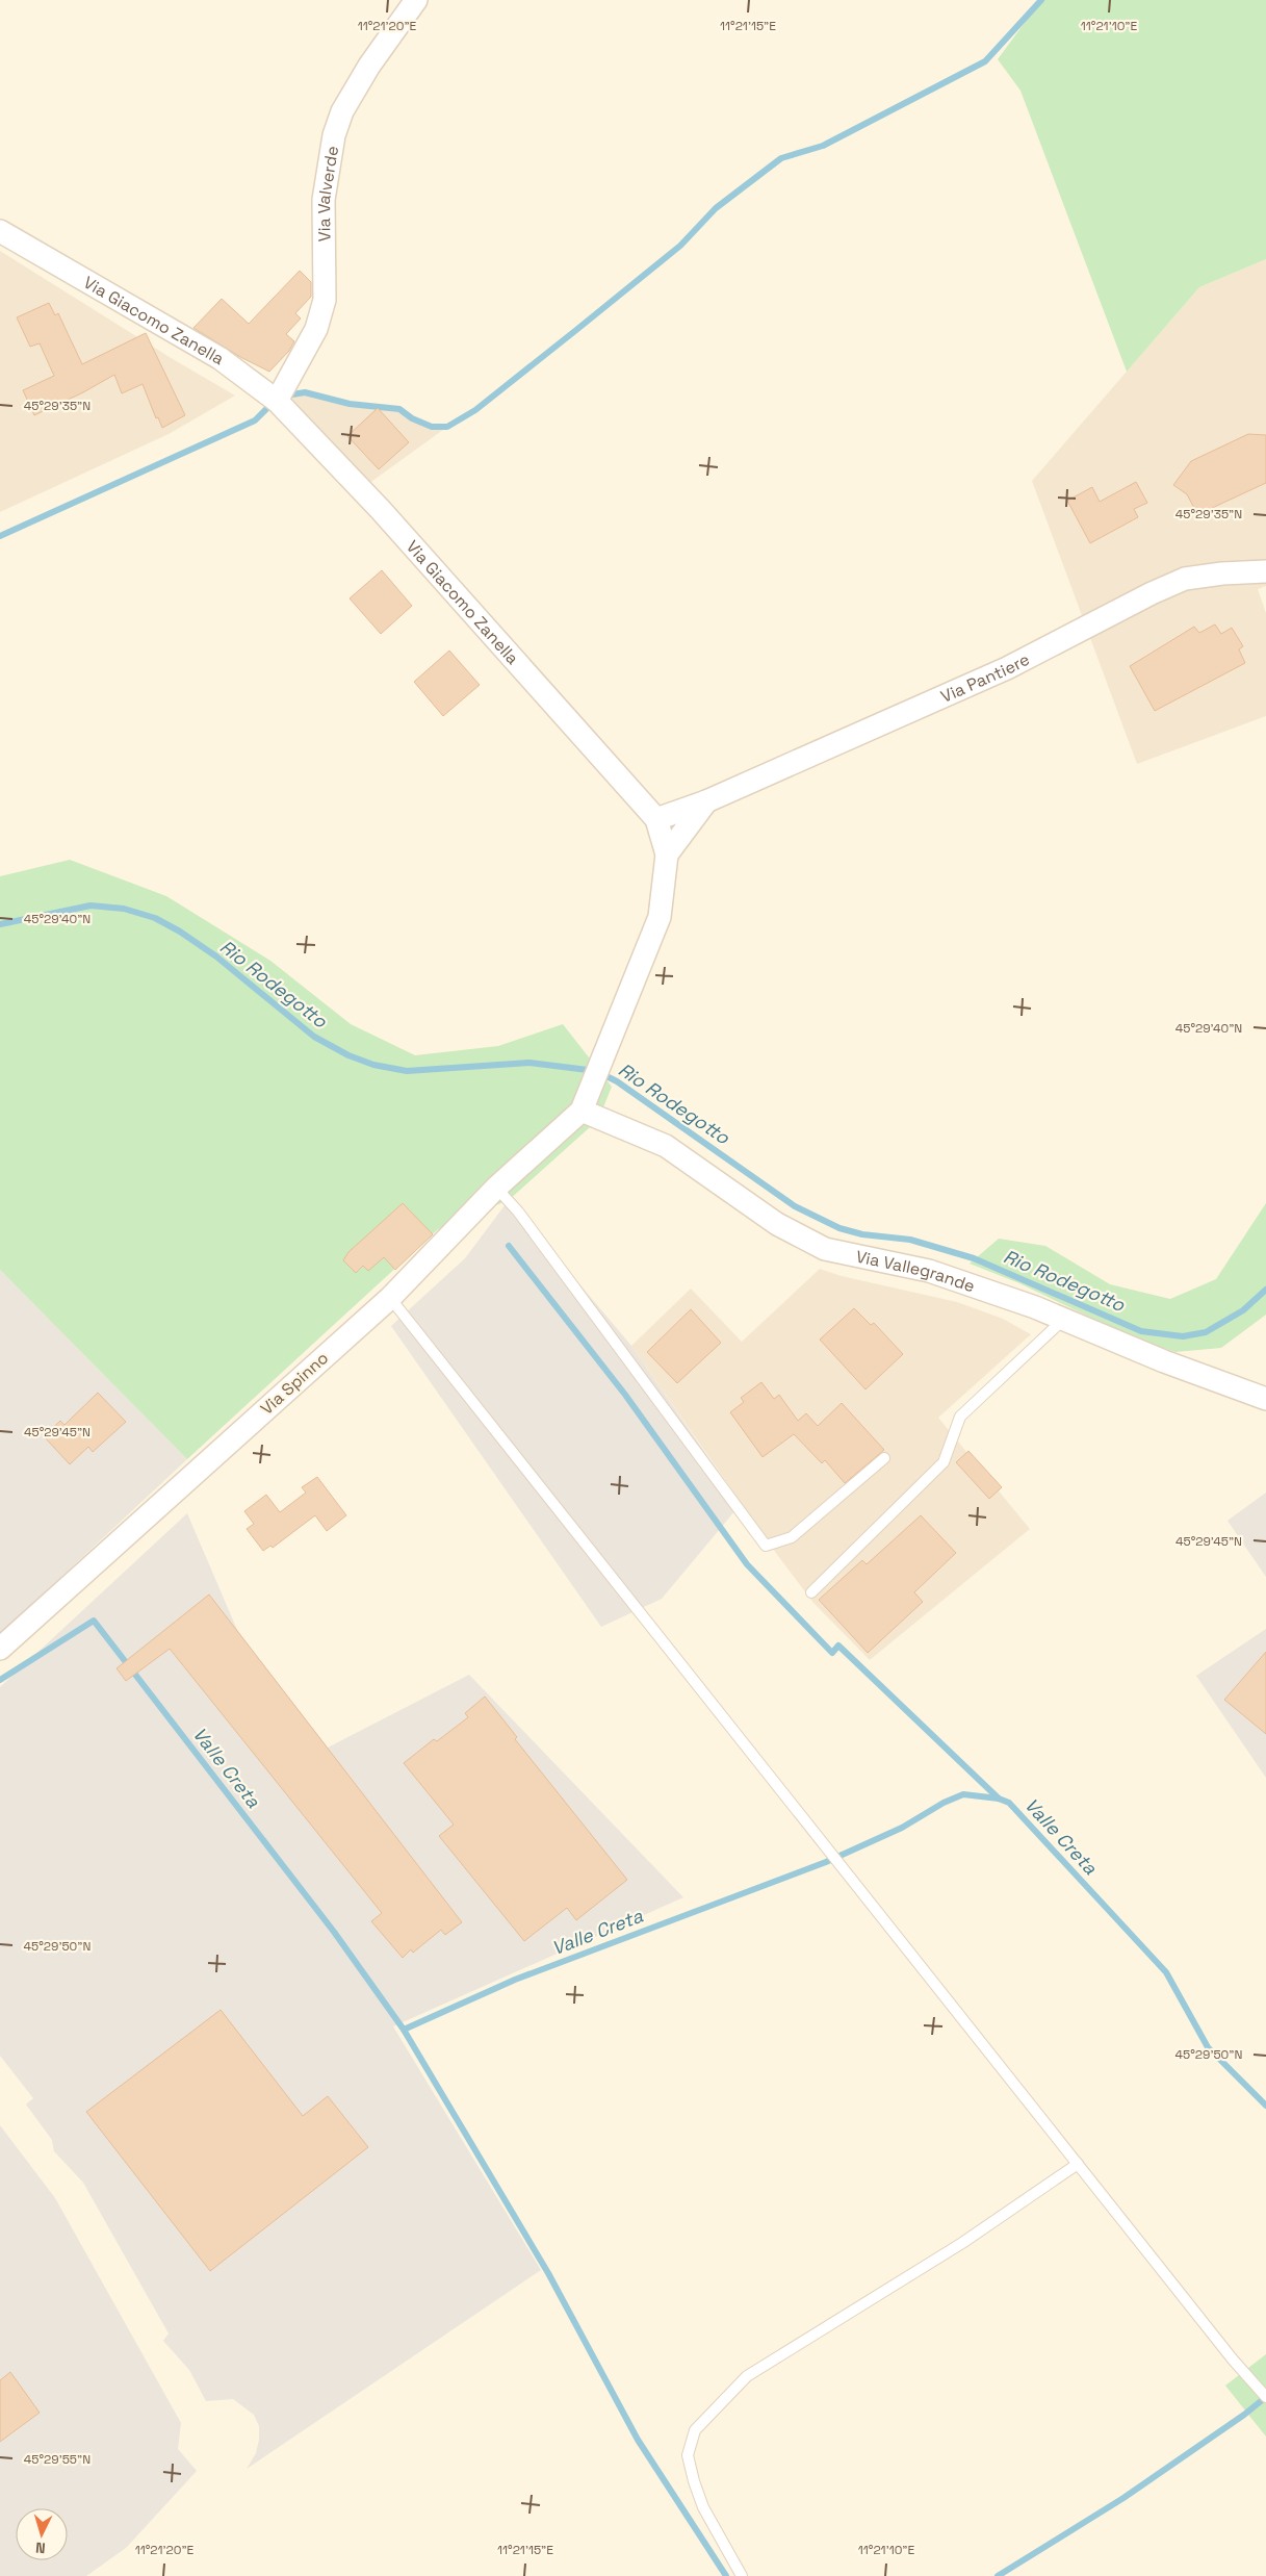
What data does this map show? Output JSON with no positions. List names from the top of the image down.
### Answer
{
  "streets": {
    "street": [
      "Via Valverde",
      "Via Giacomo Zanella",
      "Via Pantiere",
      "Via Vallegrande",
      "Via Spinno"
    ]
  },
  "crossings": [
    ["Via Valverde", "Via Giacomo Zanella"],
    ["Via Giacomo Zanella", "Via Pantiere"],
    ["Via Giacomo Zanella", "Via Vallegrande"],
    ["Via Giacomo Zanella", "Via Spinno"],
    ["Via Vallegrande", "Via Spinno"]
  ],
  "water": ["Rio Rodegotto", "Valle Creta"],
  "north": "bottom",
  "coordinates": [
    "11°21'20\"E",
    "11°21'15\"E",
    "11°21'10\"E",
    "45°29'35\"N",
    "45°29'40\"N",
    "45°29'45\"N",
    "45°29'50\"N",
    "45°29'55\"N"
  ]
}
